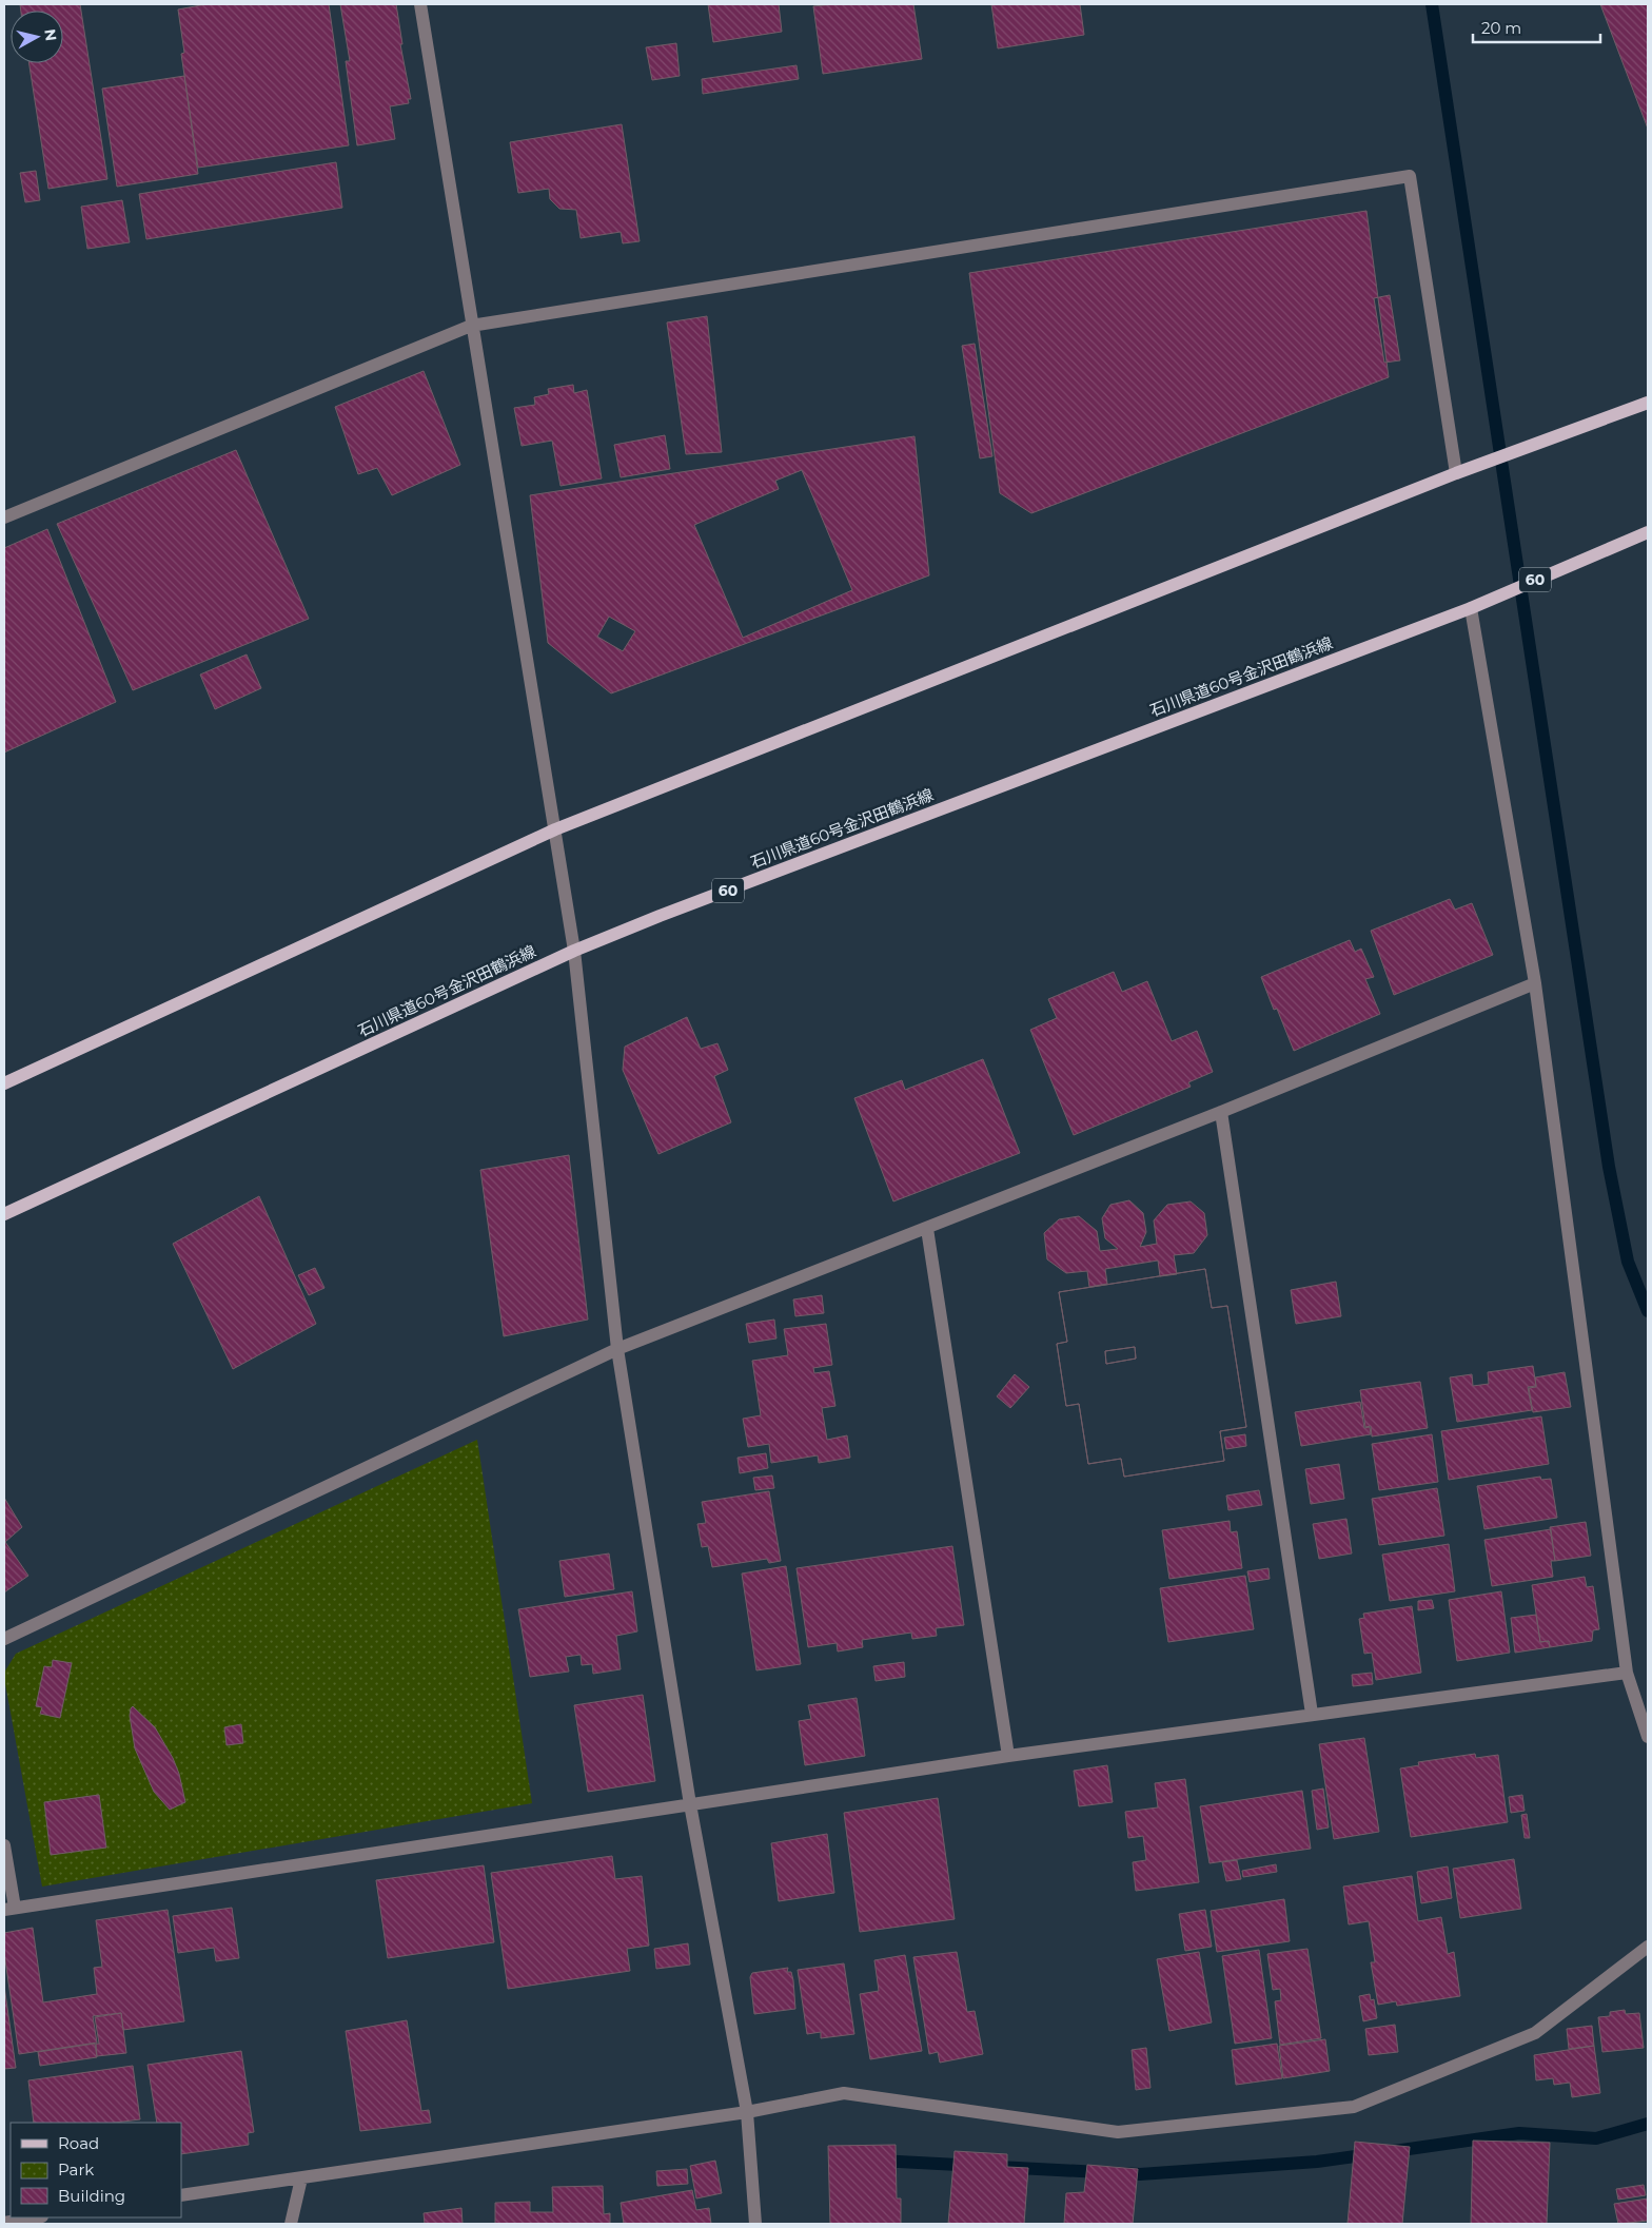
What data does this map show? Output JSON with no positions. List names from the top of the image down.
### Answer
{
  "streets": {
    "main road": ["60", "石川県道60号金沢田鶴浜線"]
  },
  "legend": ["Road", "Park", "Building"],
  "scale_bar": "20 m",
  "north": "right"
}
